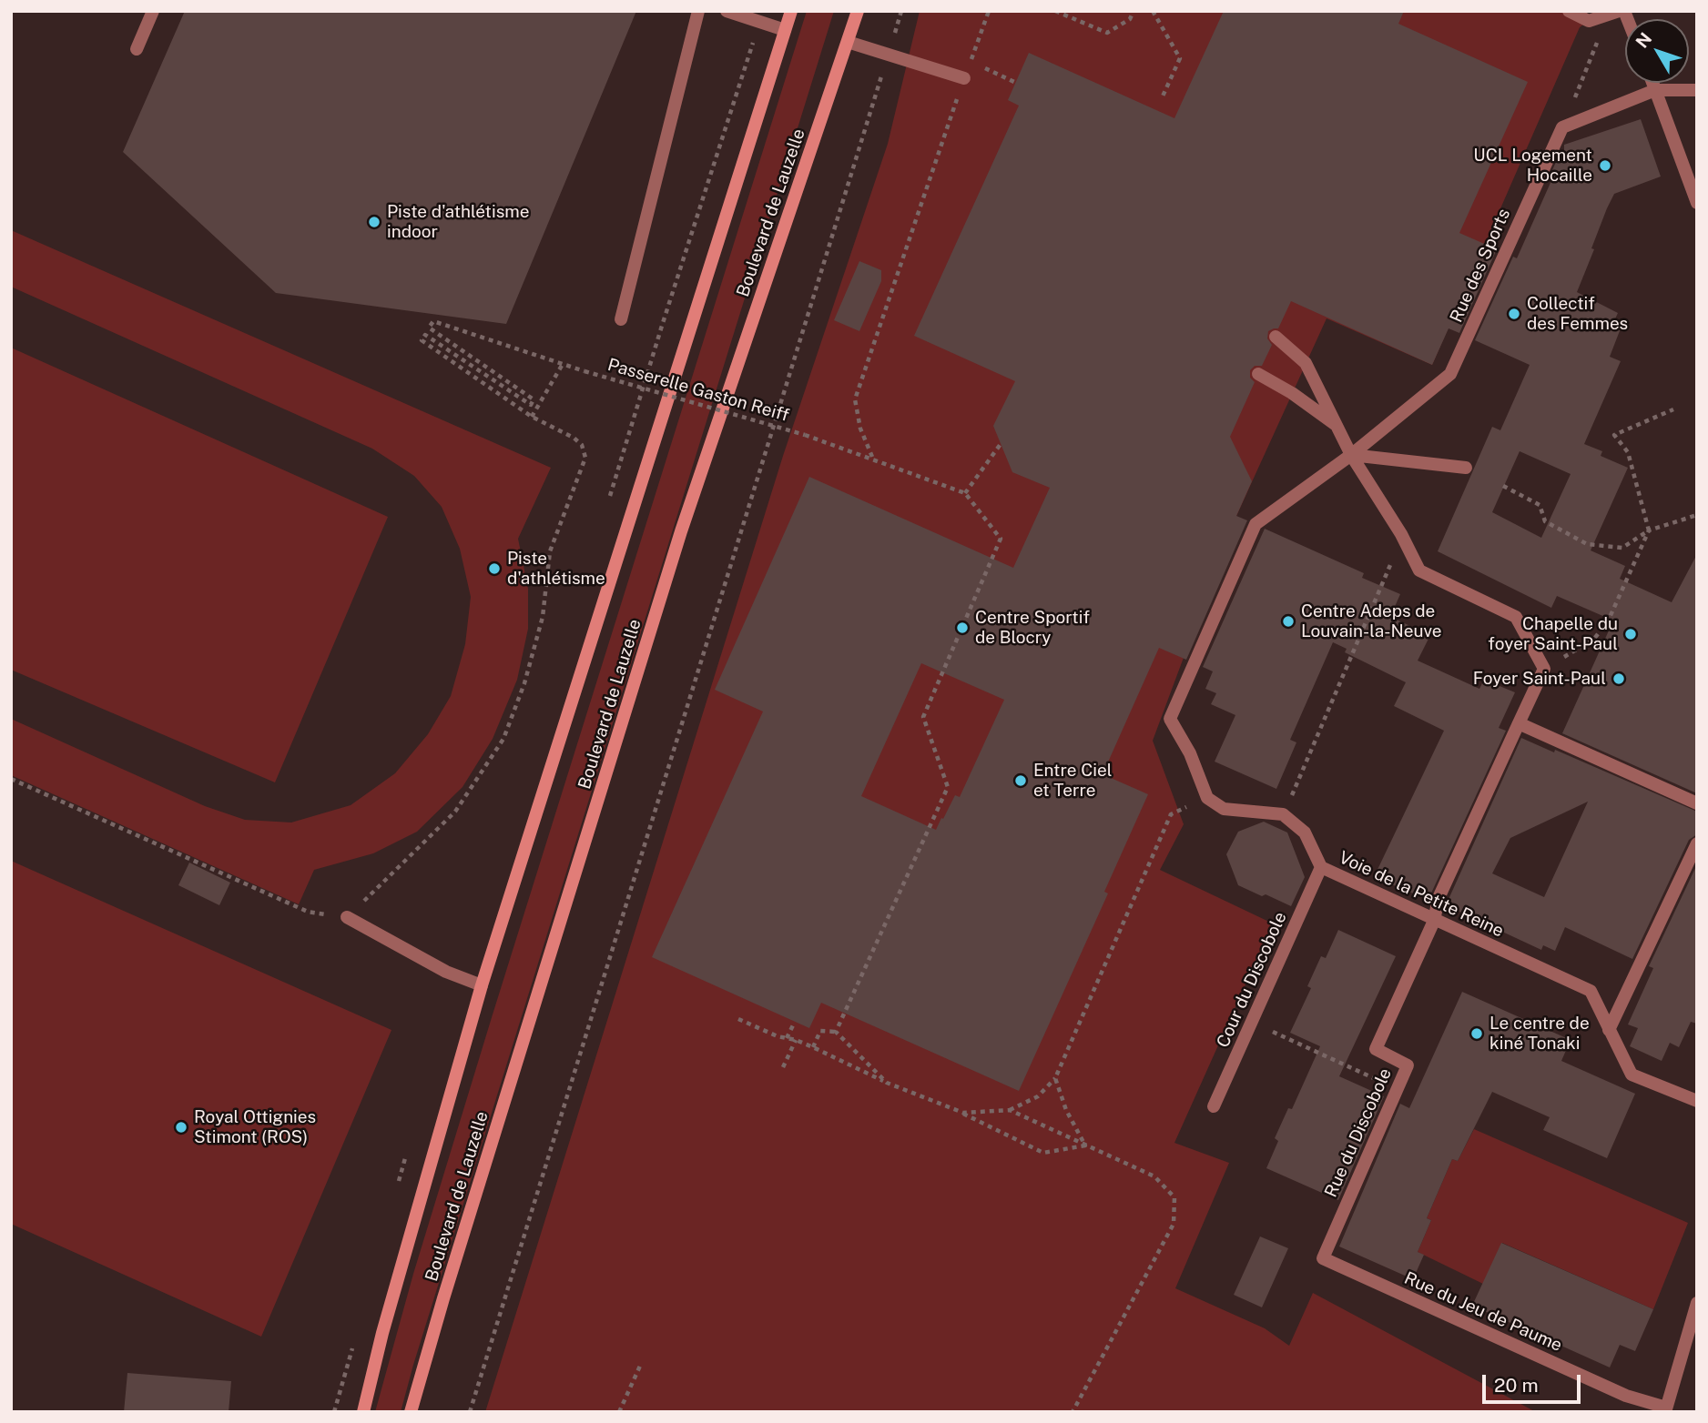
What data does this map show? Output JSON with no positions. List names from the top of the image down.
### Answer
{
  "streets": {
    "main road": ["Boulevard de Lauzelle"],
    "street": [
      "Rue des Sports",
      "Voie de la Petite Reine",
      "Cour du Discobole",
      "Rue du Discobole",
      "Rue du Jeu de Paume"
    ],
    "path": ["Passerelle Gaston Reiff"]
  },
  "crossings": [
    ["Voie de la Petite Reine", "Cour du Discobole"],
    ["Voie de la Petite Reine", "Rue du Discobole"],
    ["Rue du Discobole", "Rue du Jeu de Paume"]
  ],
  "places": [
    "UCL Logement Hocaille",
    "Piste d'athlétisme indoor",
    "Collectif des Femmes",
    "Piste d'athlétisme",
    "Centre Adeps de Louvain-la-Neuve",
    "Centre Sportif de Blocry",
    "Chapelle du foyer Saint-Paul",
    "Foyer Saint-Paul",
    "Entre Ciel et Terre",
    "Le centre de kiné Tonaki",
    "Royal Ottignies Stimont (ROS)"
  ],
  "scale_bar": "20 m",
  "north": "top left"
}
